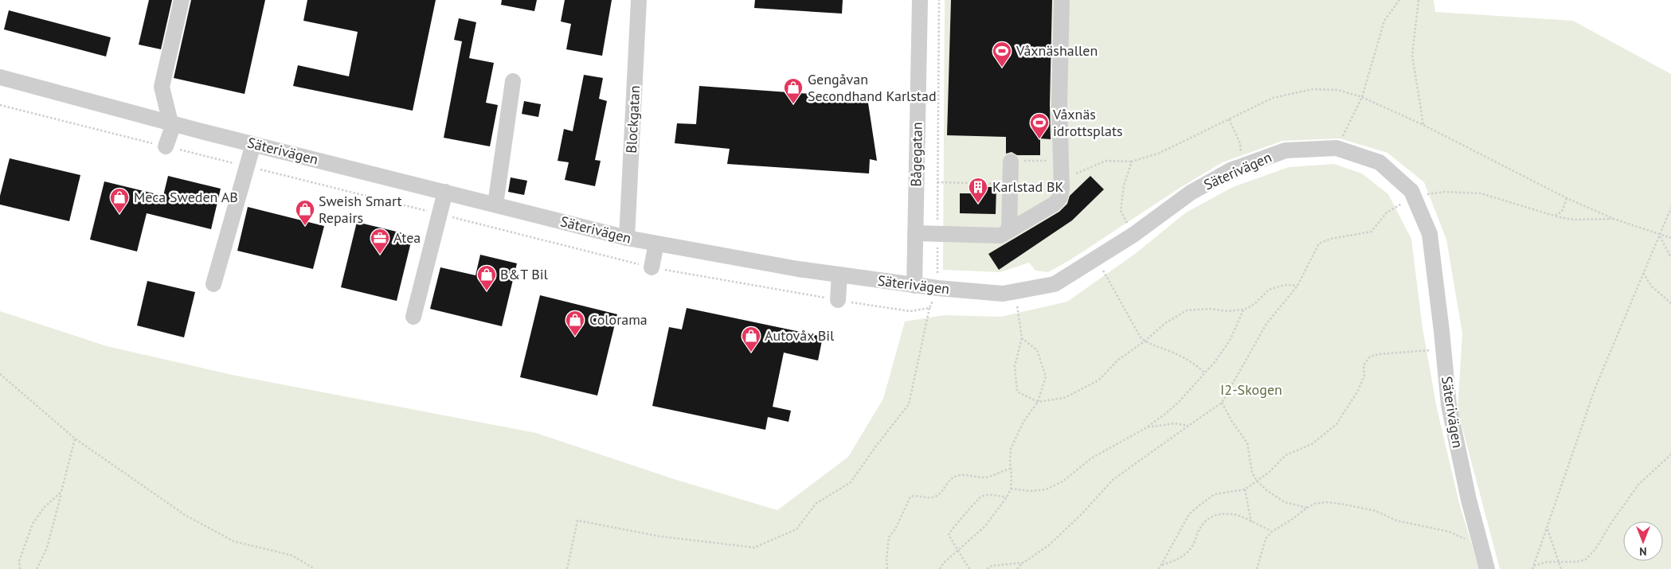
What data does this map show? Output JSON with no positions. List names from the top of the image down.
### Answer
{
  "streets": {
    "street": ["Blockgatan", "Säterivägen", "Bågegatan"]
  },
  "crossings": [
    ["Blockgatan", "Säterivägen"],
    ["Säterivägen", "Bågegatan"]
  ],
  "parks": ["I2-Skogen"],
  "places": {
    "sports": ["Våxnäshallen", "Våxnäs idrottsplats"],
    "shop": [
      "Gengåvan Secondhand Karlstad",
      "Meca Sweden AB",
      "Sweish Smart Repairs",
      "B&T Bil",
      "Colorama",
      "Autovåx Bil"
    ],
    "building": ["Karlstad BK"],
    "office": ["Atea"]
  },
  "north": "bottom"
}
